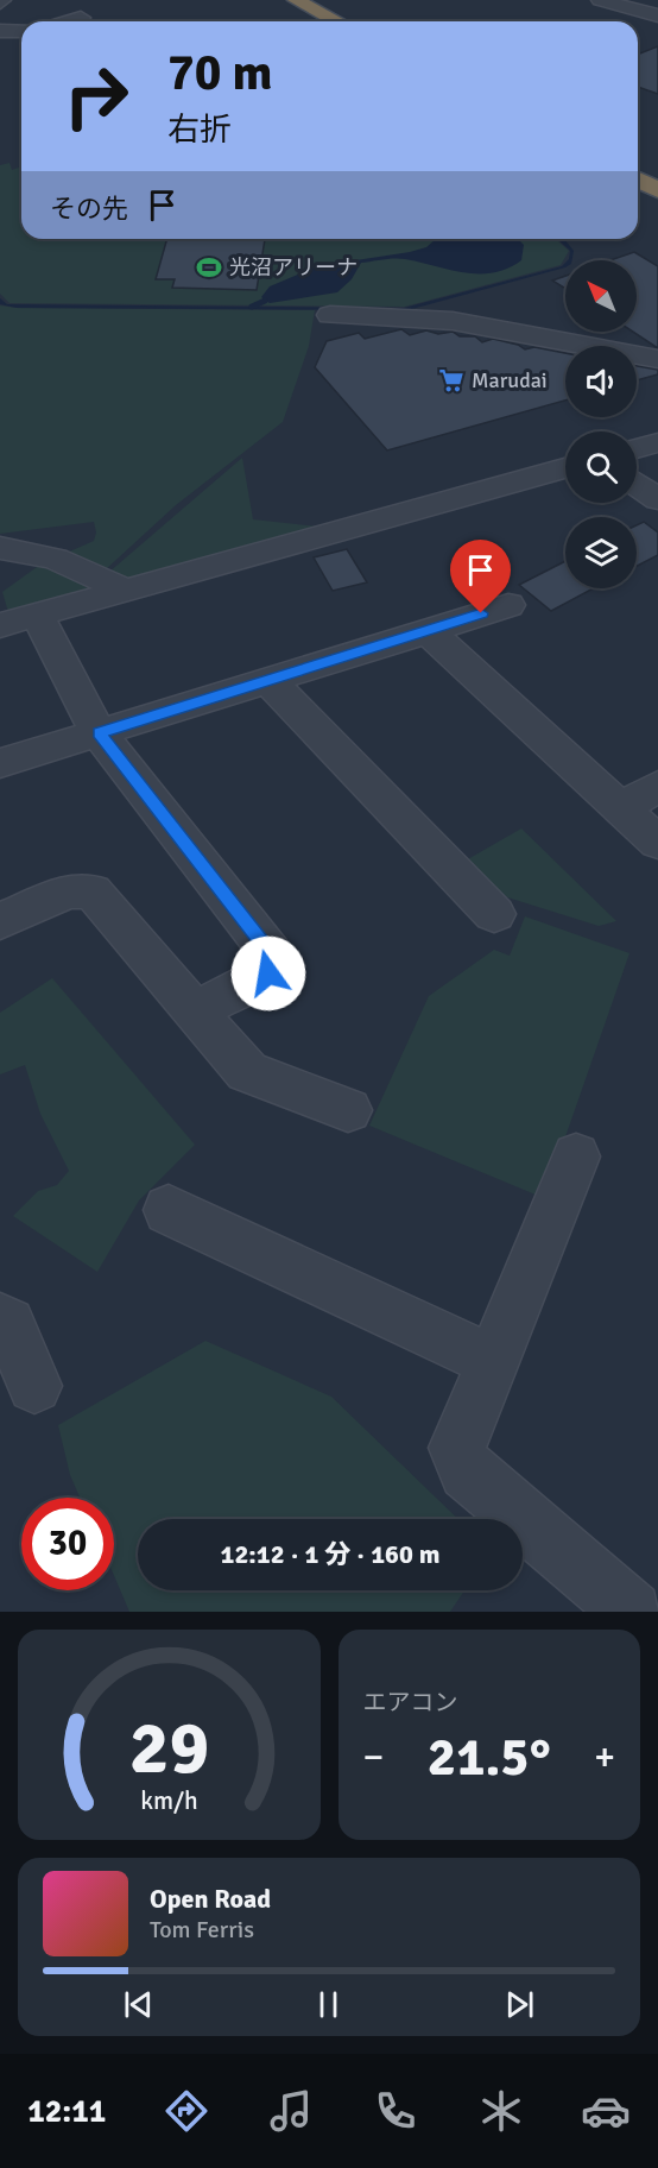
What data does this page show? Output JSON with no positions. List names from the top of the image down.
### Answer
{
  "places": {
    "sports": ["光沼アリーナ"],
    "supermarket": ["Marudai"]
  },
  "north": "top left",
  "page": {
    "turn": ["70 m", "右折"],
    "then": "その先",
    "limit": "30",
    "trip": "12:12 · 1 分 · 160 m",
    "tile": "エアコン",
    "heat": ["−", "21.5°", "+"],
    "song": ["Open Road", "Tom Ferris"],
    "tabs": "12:11",
    "gauge": ["29", "km/h"]
  }
}
